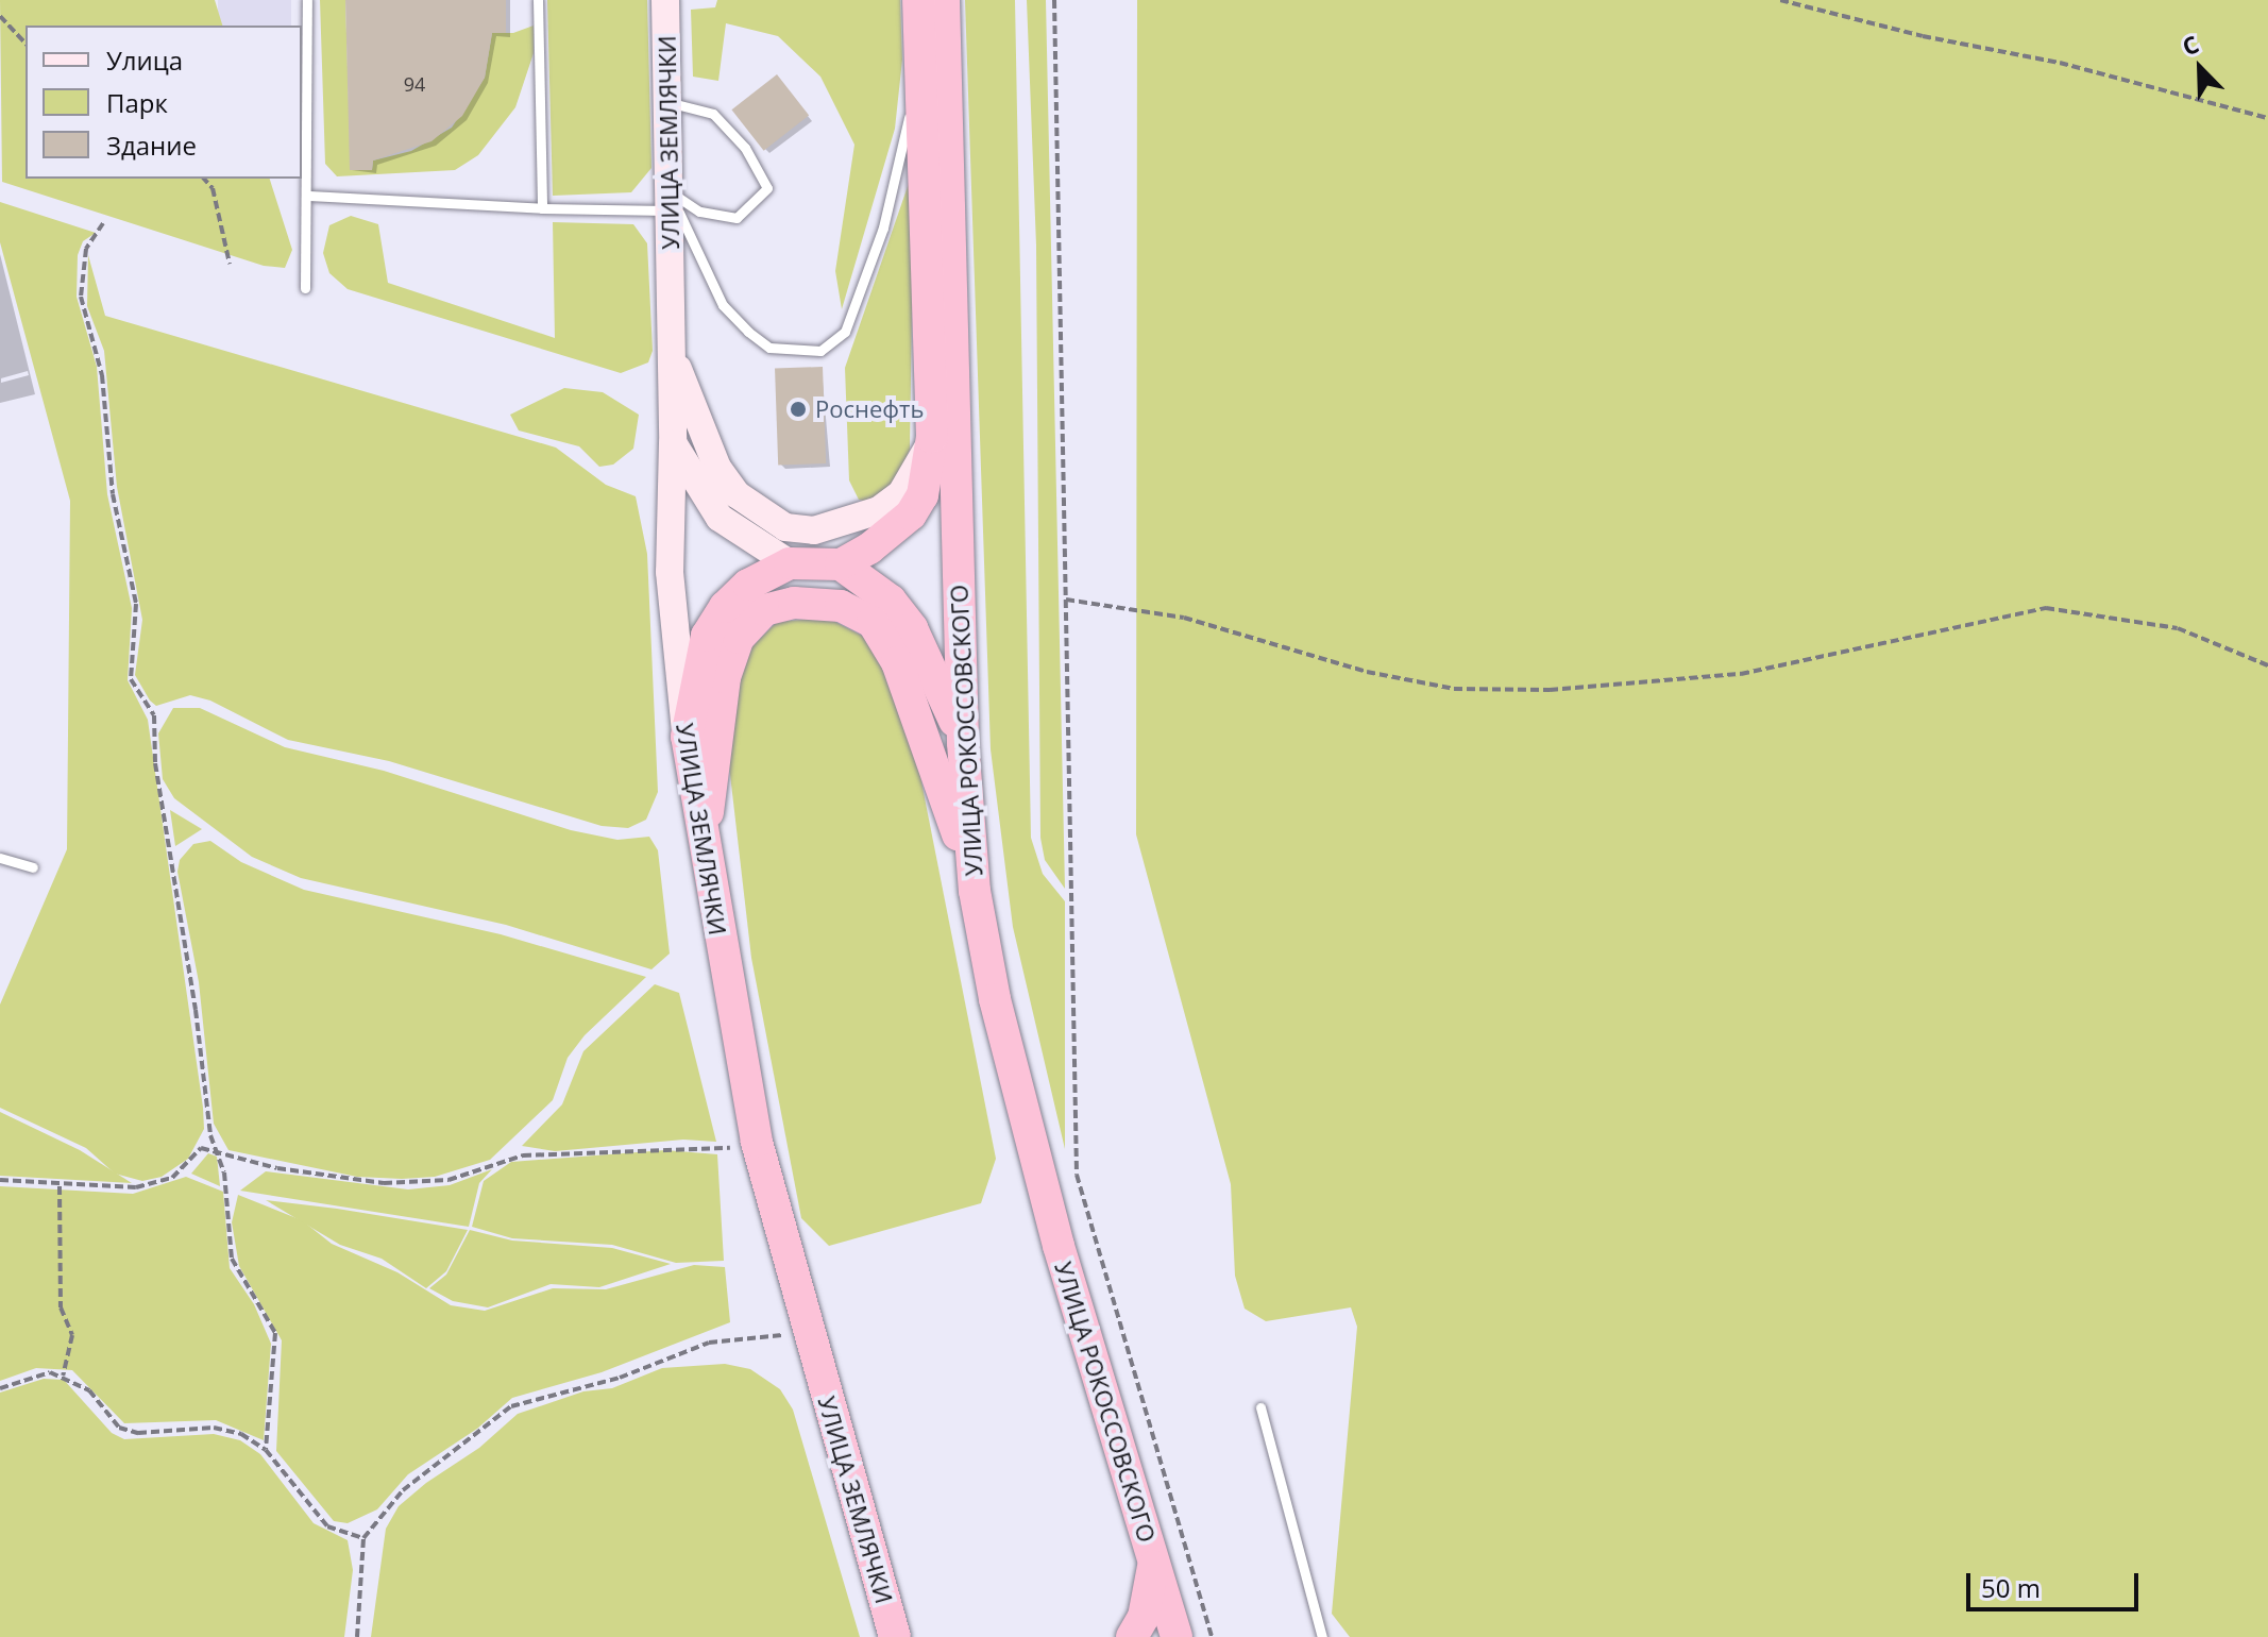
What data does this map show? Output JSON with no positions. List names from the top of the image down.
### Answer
{
  "streets": {
    "highway": ["УЛИЦА ЗЕМЛЯЧКИ", "УЛИЦА РОКОССОВСКОГО"]
  },
  "places": ["Роснефть"],
  "house_numbers": ["94"],
  "legend": ["Улица", "Парк", "Здание"],
  "scale_bar": "50 m",
  "north": "top left"
}
